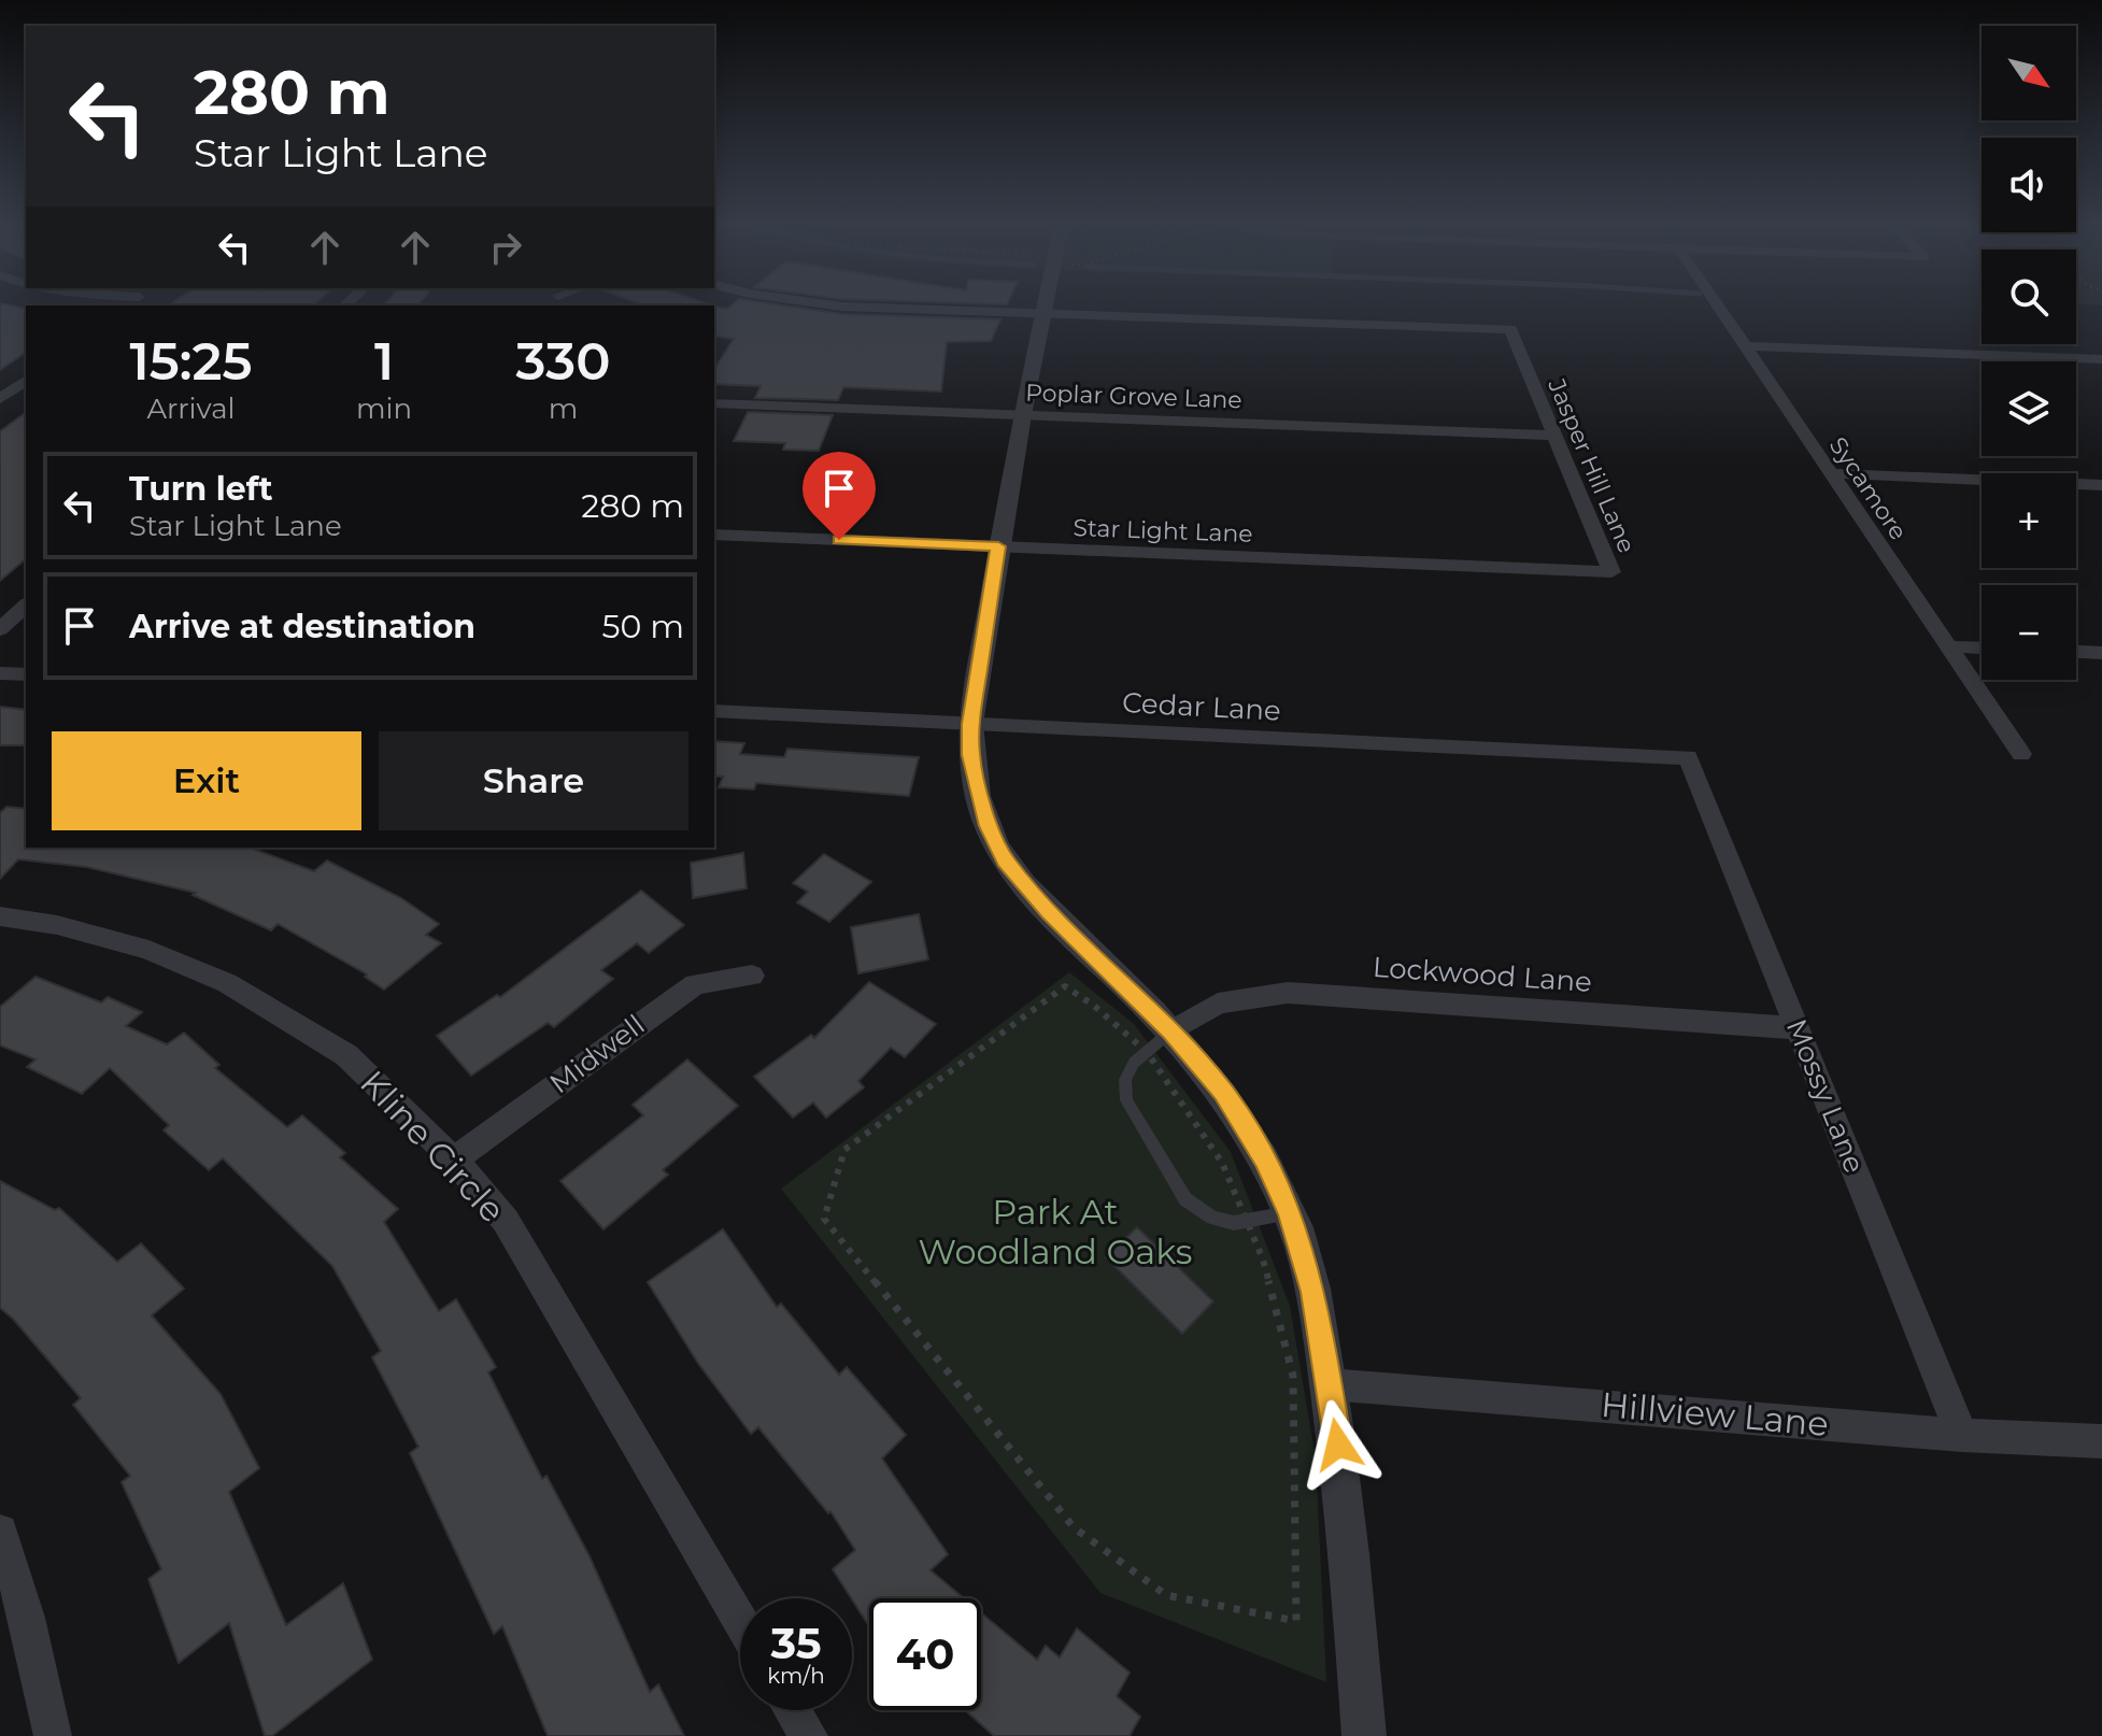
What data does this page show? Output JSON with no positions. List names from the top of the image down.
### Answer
{
  "streets": {
    "street": [
      "Poplar Grove Lane",
      "Jasper Hill Lane",
      "Sycamore",
      "Star Light Lane",
      "Cedar Lane",
      "Lockwood Lane",
      "Midwell",
      "Mossy Lane",
      "Kline Circle",
      "Hillview Lane"
    ]
  },
  "crossings": [
    ["Poplar Grove Lane", "Jasper Hill Lane"],
    ["Jasper Hill Lane", "Star Light Lane"],
    ["Cedar Lane", "Mossy Lane"],
    ["Lockwood Lane", "Mossy Lane"],
    ["Midwell", "Kline Circle"],
    ["Mossy Lane", "Hillview Lane"]
  ],
  "parks": ["Park At Woodland Oaks"],
  "north": "bottom right",
  "page": {
    "map_buttons": ["+", "−"],
    "turn": ["280 m", "Star Light Lane"],
    "eta": [
      "15:25",
      "Arrival",
      "1",
      "min",
      "330",
      "m"
    ],
    "list": [
      {
        "name": "Turn left",
        "note": "Star Light Lane",
        "value": "280 m"
      },
      {
        "name": "Arrive at destination",
        "value": "50 m"
      }
    ],
    "buttons": ["Exit", "Share"],
    "speed": "35 km/h",
    "limit": "40"
  }
}
